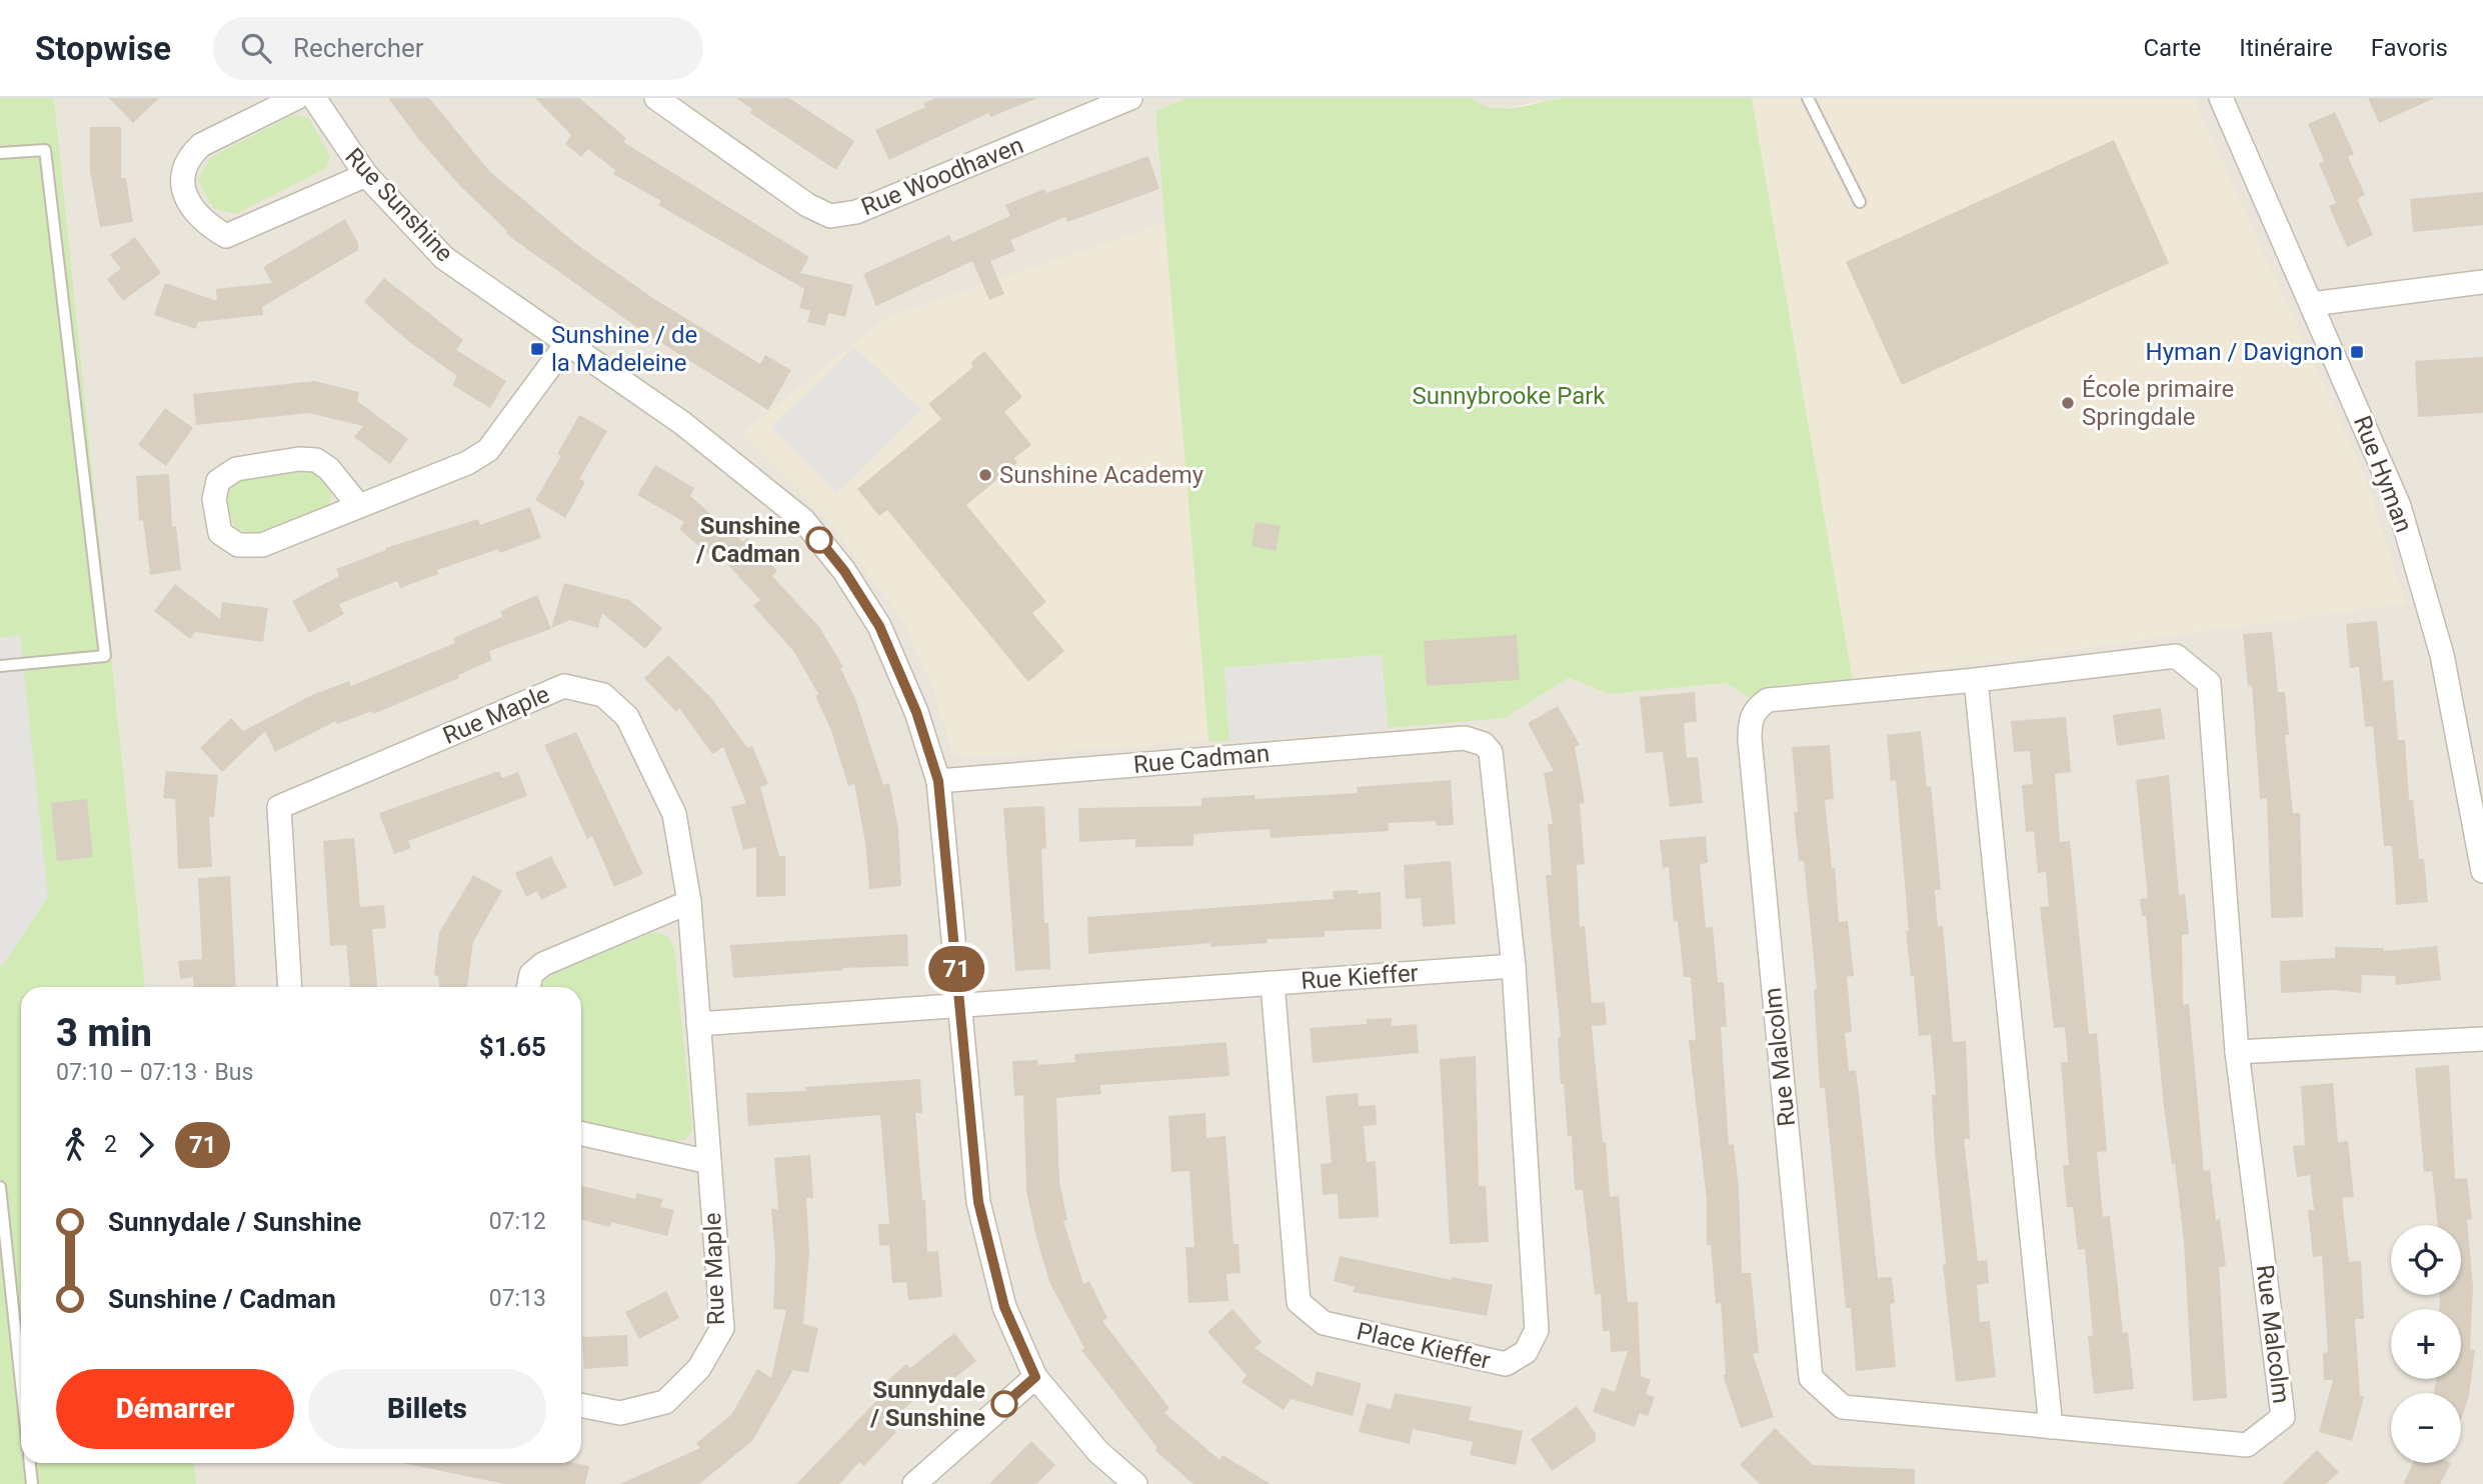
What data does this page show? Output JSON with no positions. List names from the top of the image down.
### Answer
{
  "streets": {
    "street": [
      "Rue Woodhaven",
      "Rue Sunshine",
      "Rue Hyman",
      "Rue Maple",
      "Rue Cadman",
      "Rue Kieffer",
      "Rue Malcolm",
      "Place Kieffer"
    ]
  },
  "crossings": [
    ["Rue Sunshine", "Rue Cadman"],
    ["Rue Sunshine", "Rue Kieffer"],
    ["Rue Cadman", "Rue Kieffer"],
    ["Rue Cadman", "Place Kieffer"],
    ["Rue Kieffer", "Place Kieffer"]
  ],
  "parks": ["Sunnybrooke Park"],
  "places": {
    "transit": ["Sunshine / de la Madeleine", "Hyman / Davignon"],
    "other": [
      "École primaire Springdale",
      "Sunshine Academy",
      "Sunshine / Cadman",
      "Sunnydale / Sunshine"
    ]
  },
  "lines": ["bus line 71"],
  "page": {
    "header": "Stopwise",
    "search": "Rechercher",
    "nav": ["Carte", "Itinéraire", "Favoris"],
    "on_map": "71",
    "heading": ["3 min", "07:10 – 07:13 · Bus", "$1.65"],
    "legs": ["2", "71"],
    "list": [
      {
        "name": "Sunnydale / Sunshine",
        "value": "07:12"
      },
      {
        "name": "Sunshine / Cadman",
        "value": "07:13"
      }
    ],
    "map_buttons": ["+", "−"],
    "buttons": ["Démarrer", "Billets"]
  }
}
